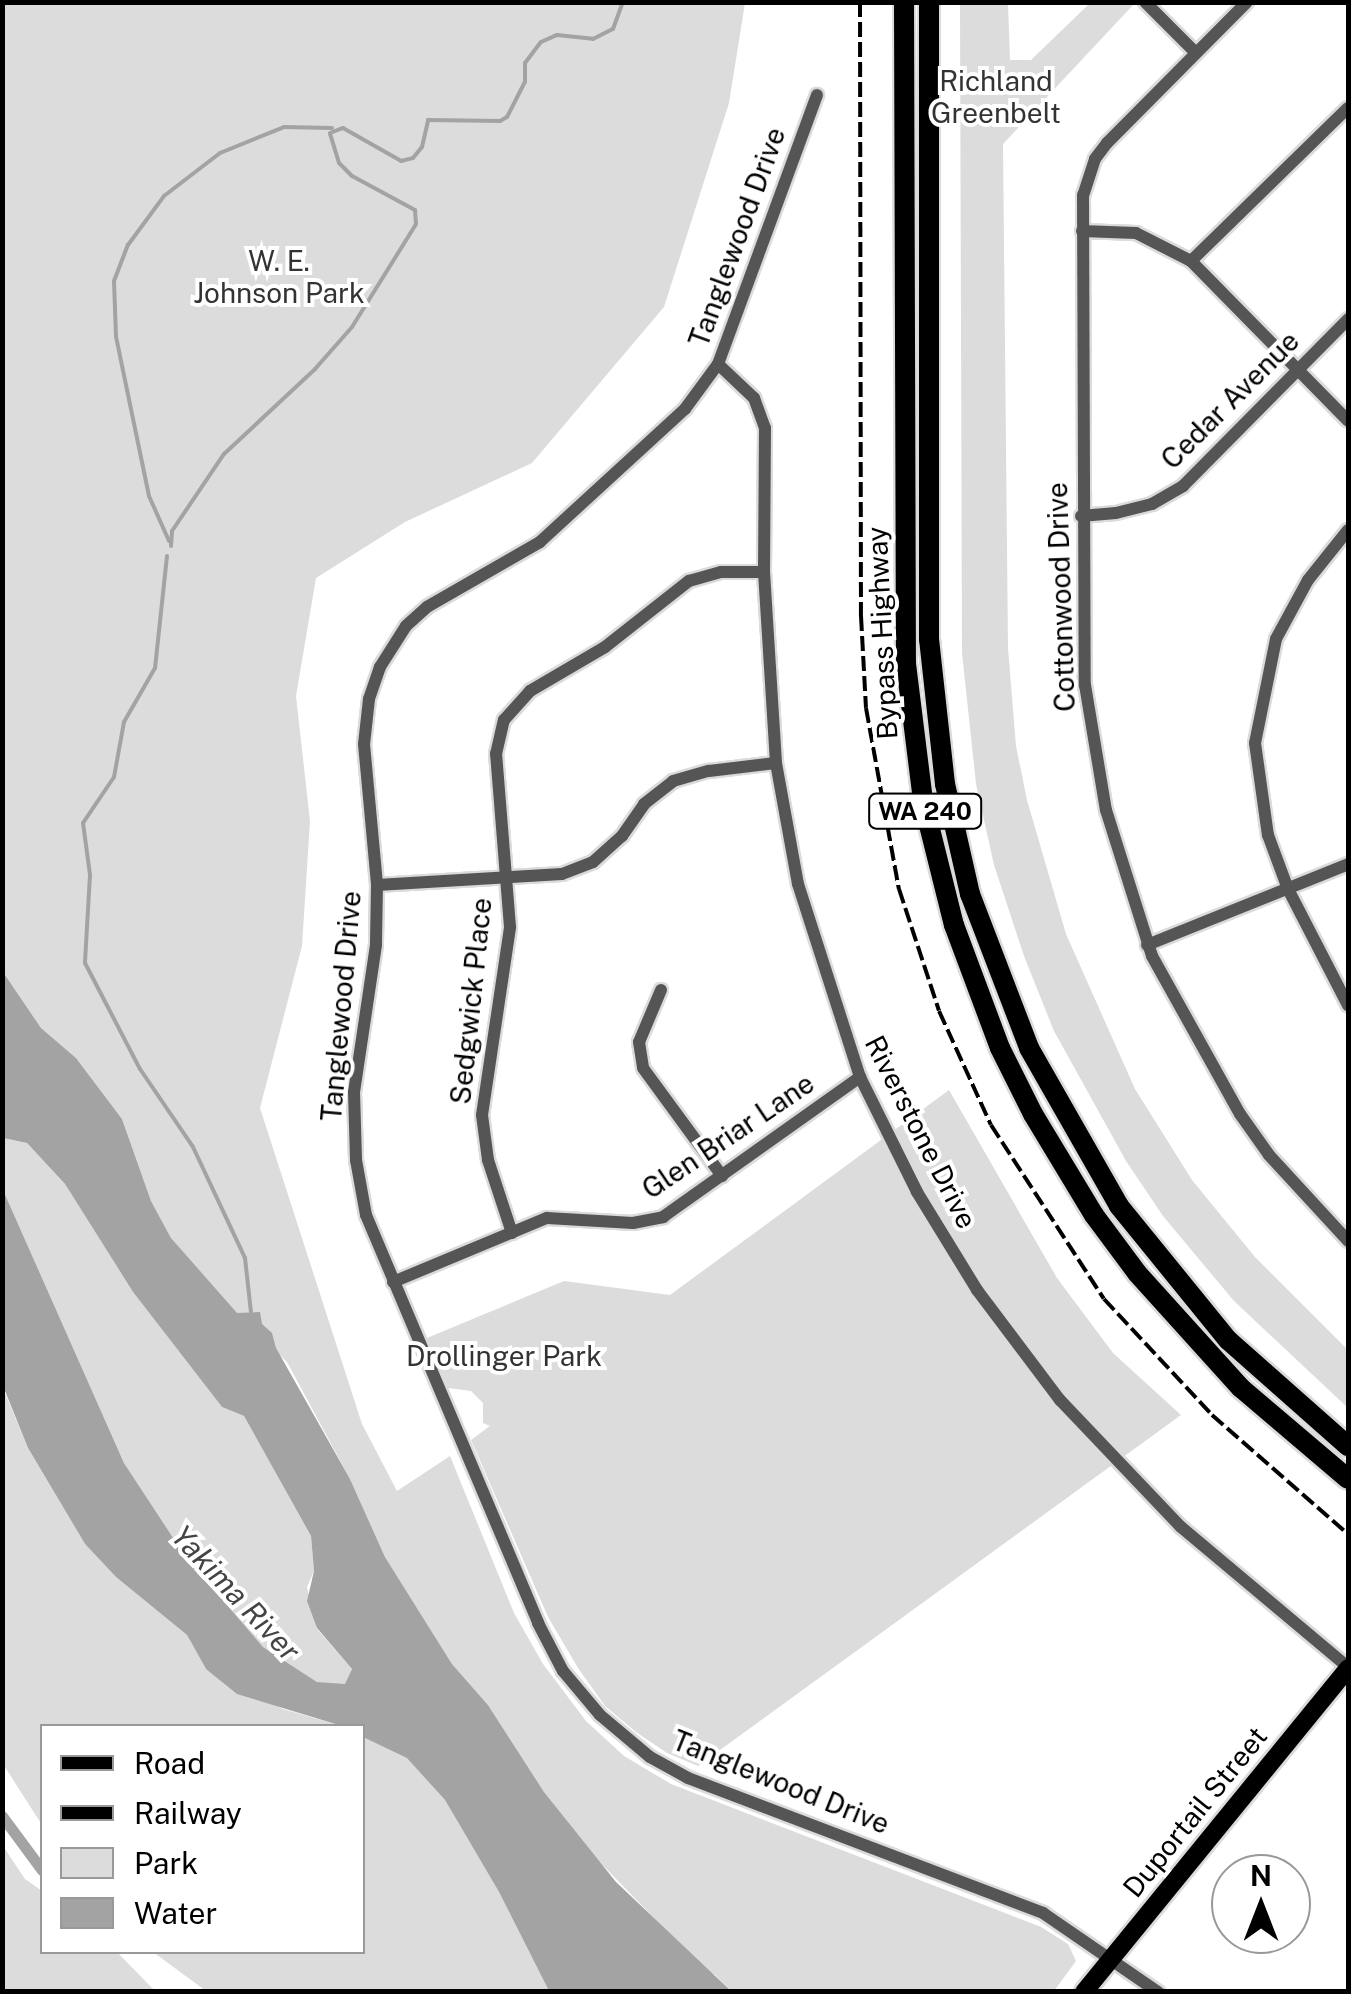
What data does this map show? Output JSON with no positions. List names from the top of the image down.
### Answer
{
  "streets": {
    "highway": ["Bypass Highway", "WA 240"],
    "main road": ["Duportail Street"],
    "street": [
      "Tanglewood Drive",
      "Cedar Avenue",
      "Cottonwood Drive",
      "Sedgwick Place",
      "Riverstone Drive",
      "Glen Briar Lane"
    ]
  },
  "crossings": [
    ["Tanglewood Drive", "Riverstone Drive"],
    ["Tanglewood Drive", "Glen Briar Lane"],
    ["Tanglewood Drive", "Duportail Street"],
    ["Cedar Avenue", "Cottonwood Drive"],
    ["Sedgwick Place", "Riverstone Drive"],
    ["Sedgwick Place", "Glen Briar Lane"],
    ["Riverstone Drive", "Glen Briar Lane"],
    ["Riverstone Drive", "Duportail Street"]
  ],
  "water": ["Yakima River"],
  "parks": ["Richland Greenbelt", "W. E. Johnson Park", "Drollinger Park"],
  "legend": [
    "Road",
    "Railway",
    "Park",
    "Water"
  ],
  "north": "top"
}
